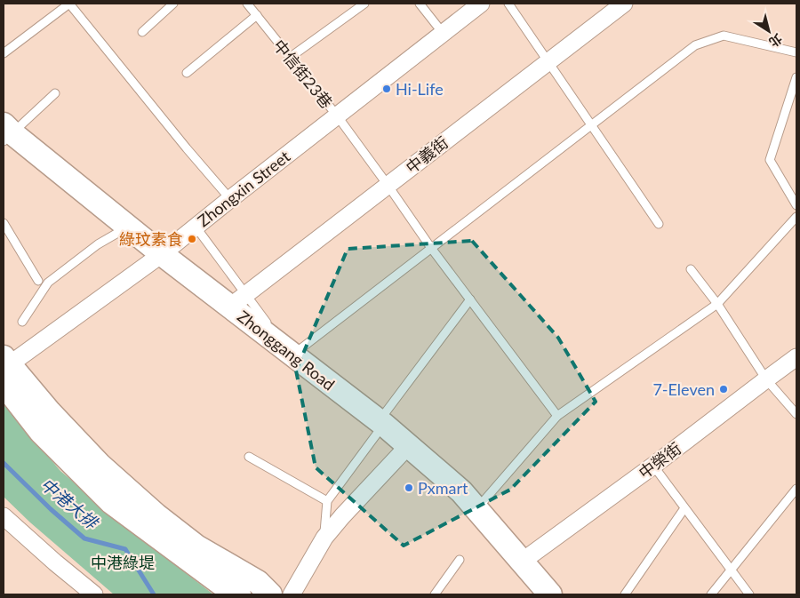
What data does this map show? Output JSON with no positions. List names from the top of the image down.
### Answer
{
  "streets": {
    "street": [
      "中義街",
      "Zhongxin Street",
      "Zhonggang Road",
      "中榮街"
    ],
    "lane": ["中信街23巷"]
  },
  "crossings": [
    ["中信街23巷", "中義街"],
    ["中信街23巷", "Zhongxin Street"],
    ["中義街", "Zhonggang Road"],
    ["Zhongxin Street", "Zhonggang Road"],
    ["Zhonggang Road", "中榮街"]
  ],
  "water": ["中港大排"],
  "parks": ["中港綠堤"],
  "places": [
    "Hi-Life",
    "綠玟素食",
    "7-Eleven",
    "Pxmart"
  ],
  "north": "bottom right"
}
